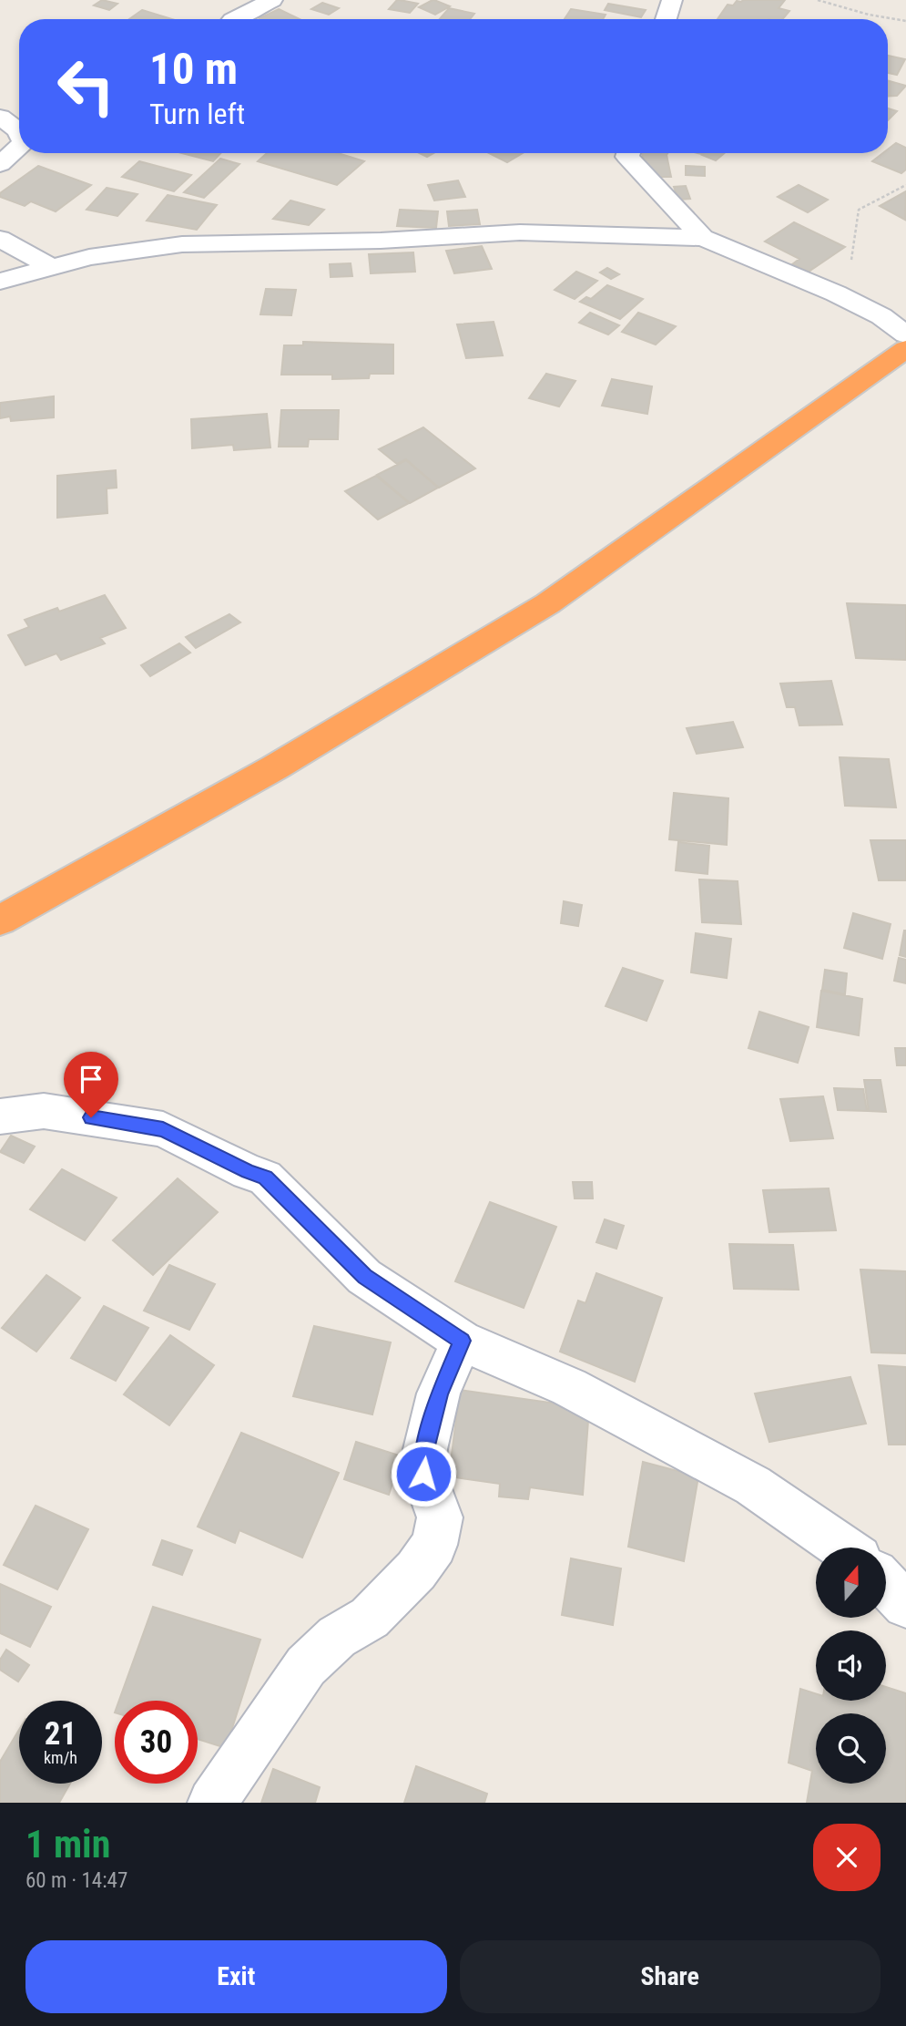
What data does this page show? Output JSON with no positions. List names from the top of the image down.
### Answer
{
  "north": "top",
  "page": {
    "turn": ["10 m", "Turn left"],
    "speed": "21 km/h",
    "limit": "30",
    "heading": ["1 min", "60 m · 14:47"],
    "buttons": ["Exit", "Share"]
  }
}
